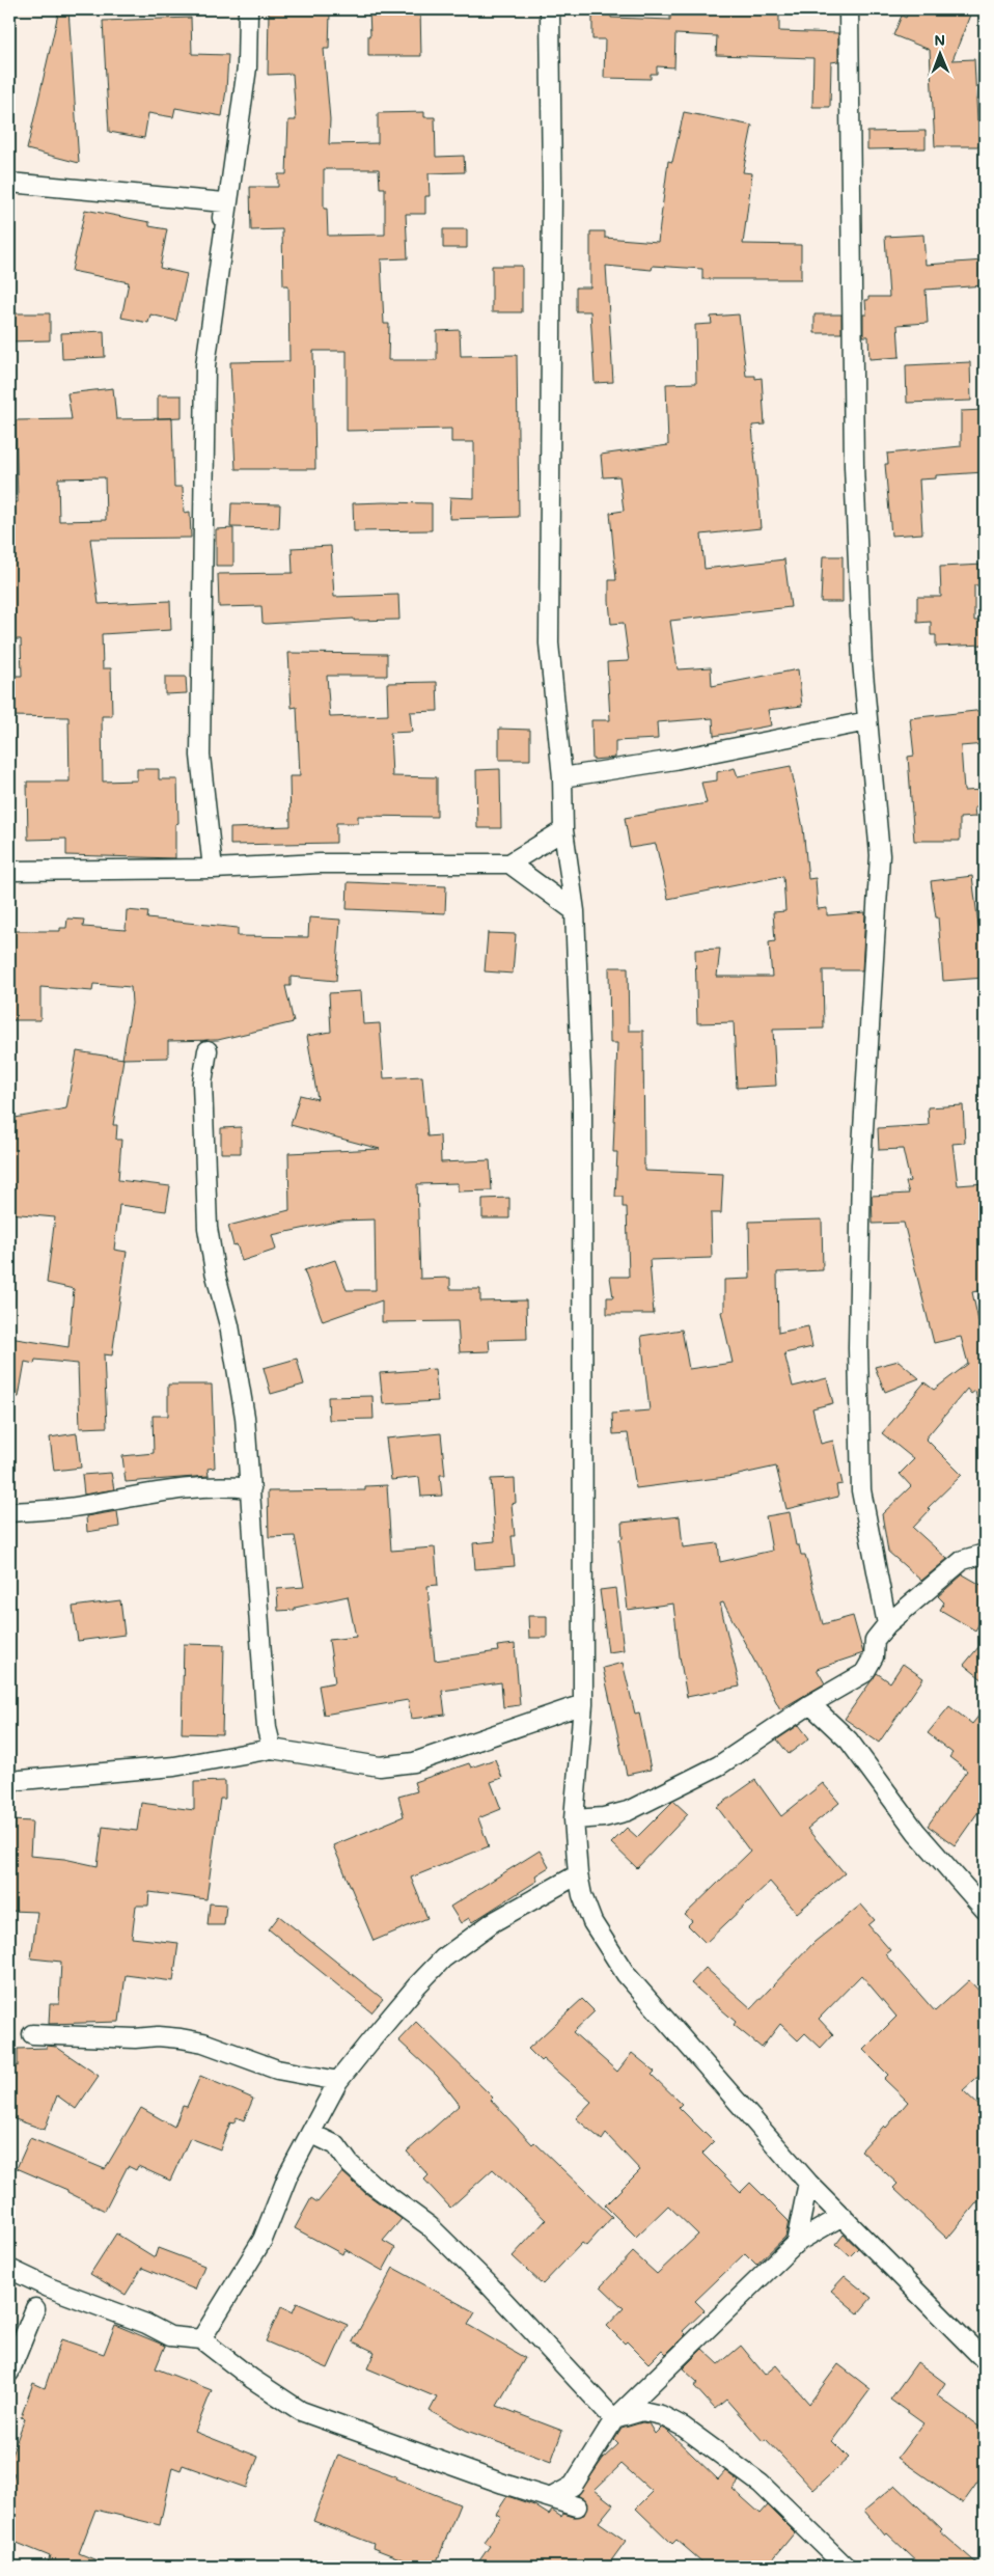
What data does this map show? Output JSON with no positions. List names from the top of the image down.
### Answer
{
  "north": "top"
}
